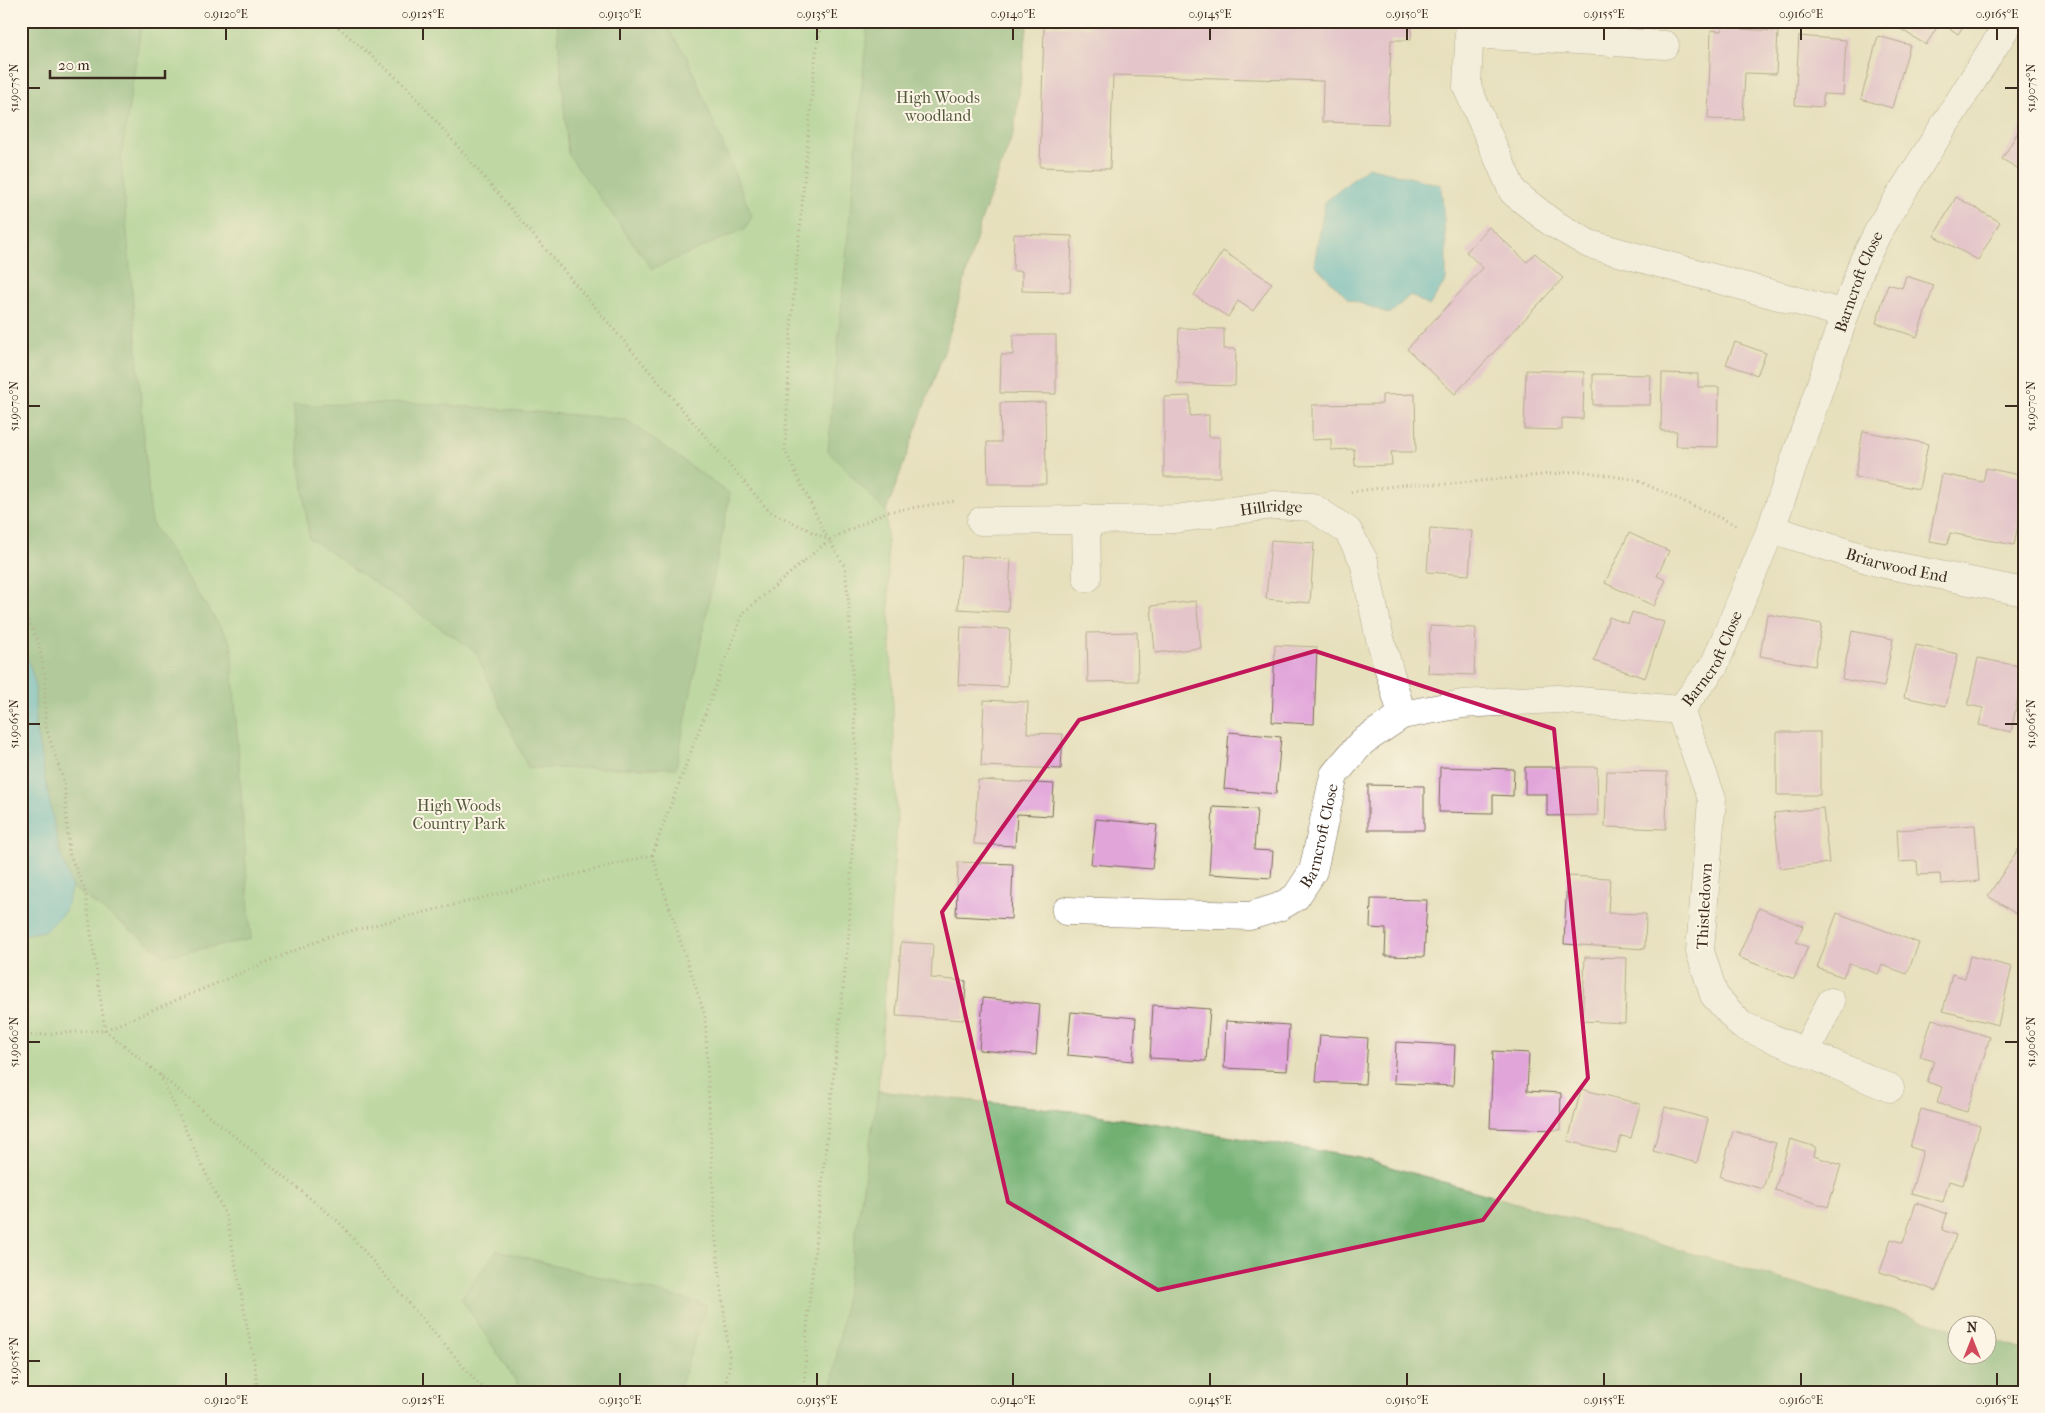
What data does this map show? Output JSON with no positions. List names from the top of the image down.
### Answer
{
  "streets": {
    "street": [
      "Barncroft Close",
      "Hillridge",
      "Briarwood End",
      "Thistledown"
    ]
  },
  "crossings": [
    ["Barncroft Close", "Hillridge"],
    ["Barncroft Close", "Briarwood End"],
    ["Barncroft Close", "Thistledown"]
  ],
  "parks": ["High Woods woodland", "High Woods Country Park"],
  "scale_bar": "20 m",
  "north": "top",
  "coordinates": [
    "0.9120°E",
    "0.9125°E",
    "0.9130°E",
    "0.9135°E",
    "0.9140°E",
    "0.9145°E",
    "0.9150°E",
    "0.9155°E",
    "0.9160°E",
    "0.9165°E",
    "51.9075°N",
    "51.9070°N",
    "51.9065°N",
    "51.9060°N",
    "51.9055°N"
  ]
}
